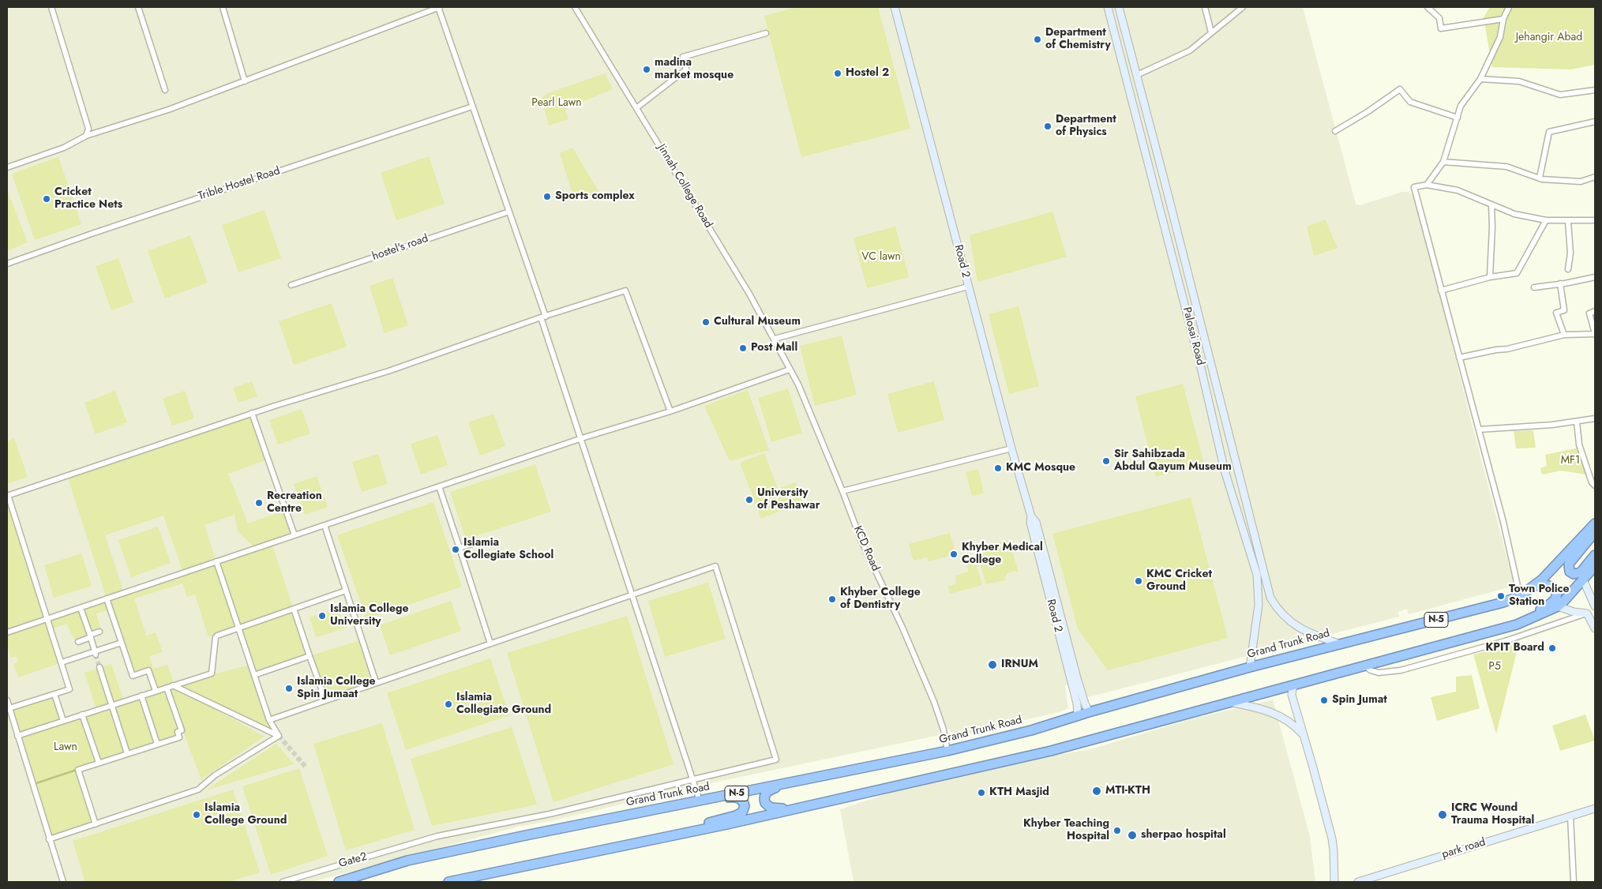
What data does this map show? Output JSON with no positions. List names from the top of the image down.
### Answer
{
  "streets": {
    "highway": ["N-5", "Grand Trunk Road"],
    "street": [
      "Trible Hostel Road",
      "Jinnah College Road",
      "hostel's road",
      "Road 2",
      "Palosai Road",
      "KCD Road",
      "park road",
      "Gate2"
    ]
  },
  "crossings": [
    ["Jinnah College Road", "KCD Road"],
    ["Road 2", "Grand Trunk Road"],
    ["Palosai Road", "Grand Trunk Road"],
    ["KCD Road", "Grand Trunk Road"]
  ],
  "parks": [
    "Jehangir Abad",
    "Pearl Lawn",
    "VC lawn",
    "MF1",
    "P5",
    "Lawn"
  ],
  "places": [
    "Department of Chemistry",
    "madina market mosque",
    "Hostel 2",
    "Department of Physics",
    "Sports complex",
    "Cricket Practice Nets",
    "Cultural Museum",
    "Post Mall",
    "Sir Sahibzada Abdul Qayum Museum",
    "KMC Mosque",
    "University of Peshawar",
    "Recreation Centre",
    "Islamia Collegiate School",
    "Khyber Medical College",
    "KMC Cricket Ground",
    "Town Police Station",
    "Khyber College of Dentistry",
    "Islamia College University",
    "KPIT Board",
    "IRNUM",
    "Islamia College Spin Jumaat",
    "Spin Jumat",
    "Islamia Collegiate Ground",
    "MTI-KTH",
    "KTH Masjid",
    "Islamia College Ground",
    "ICRC Wound Trauma Hospital",
    "Khyber Teaching Hospital",
    "sherpao hospital"
  ]
}
